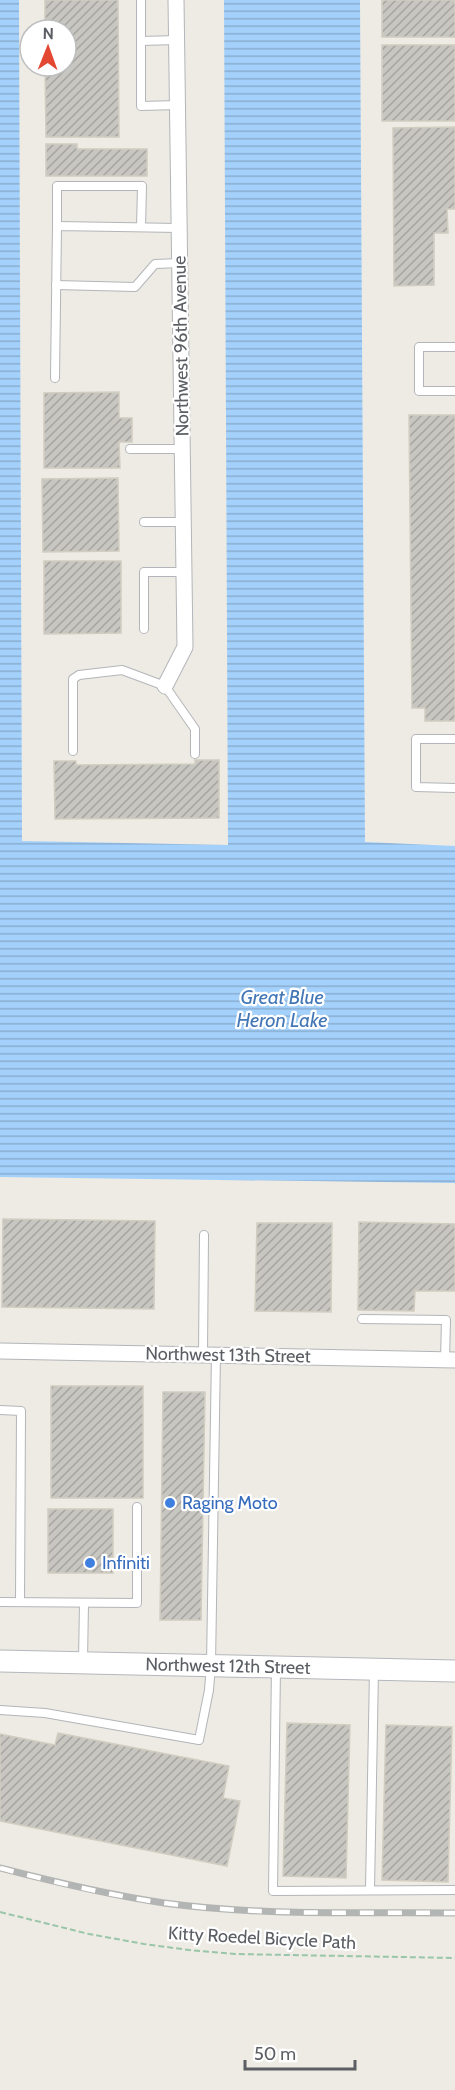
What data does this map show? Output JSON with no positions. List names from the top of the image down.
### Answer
{
  "streets": {
    "main road": ["Northwest 12th Street"],
    "street": ["Northwest 96th Avenue", "Northwest 13th Street"],
    "path": ["Kitty Roedel Bicycle Path"]
  },
  "water": ["Great Blue Heron Lake"],
  "places": ["Raging Moto", "Infiniti"],
  "scale_bar": "50 m",
  "north": "top"
}
